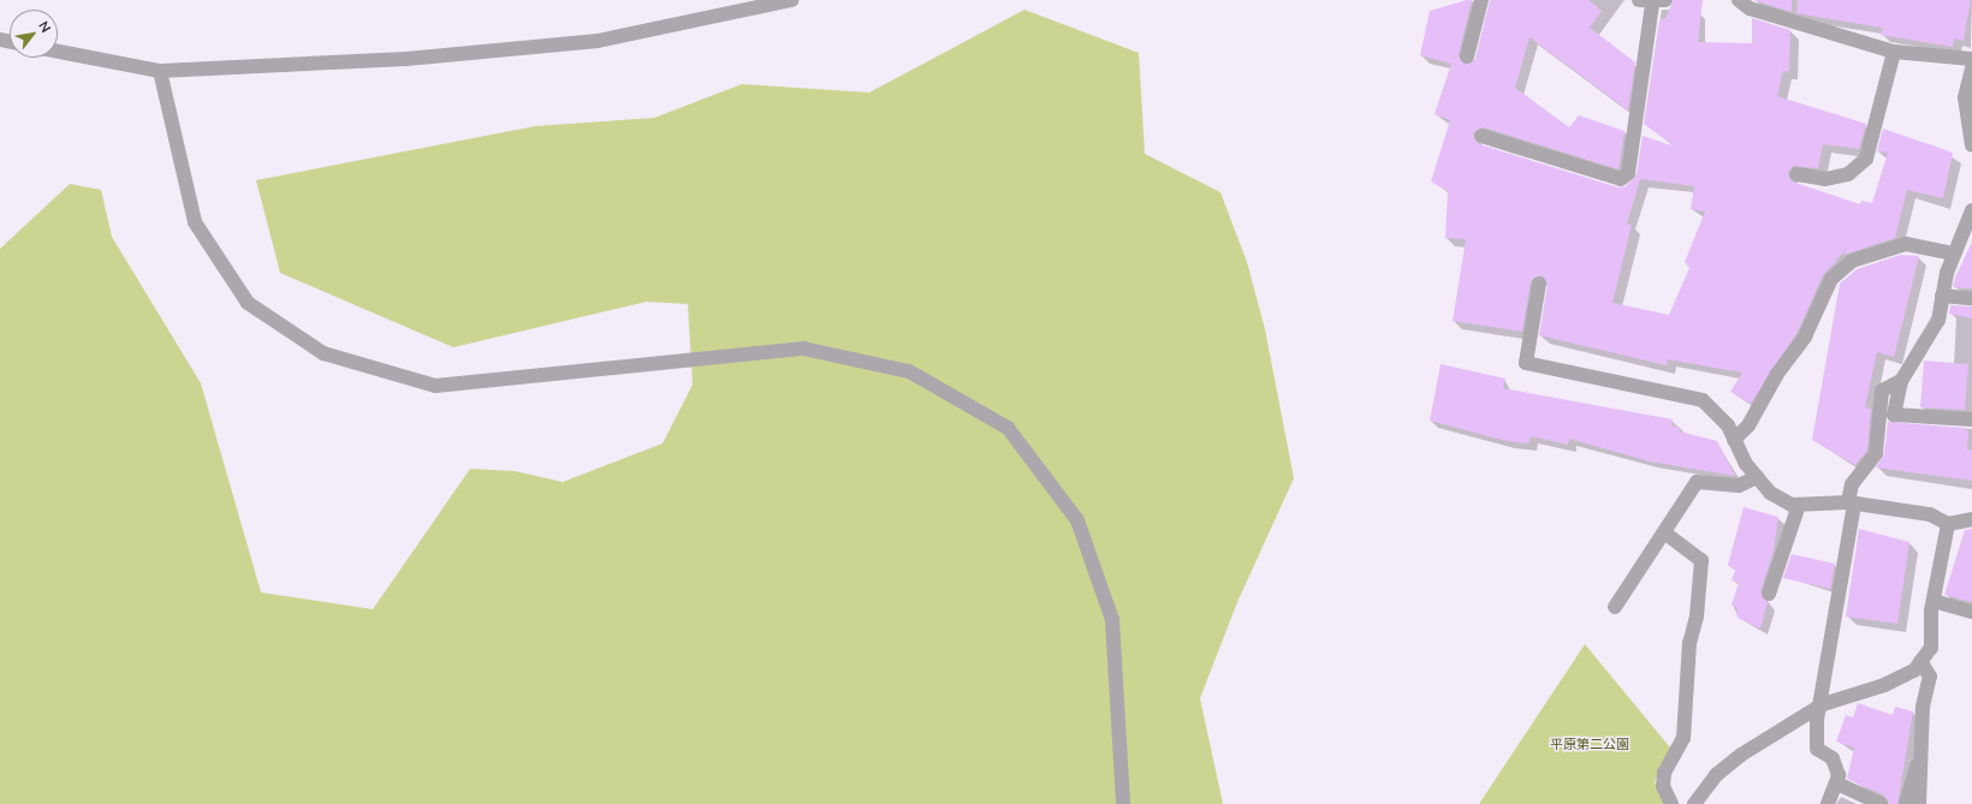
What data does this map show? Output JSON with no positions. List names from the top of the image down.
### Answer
{
  "parks": ["平原第二公園"],
  "north": "top right"
}
